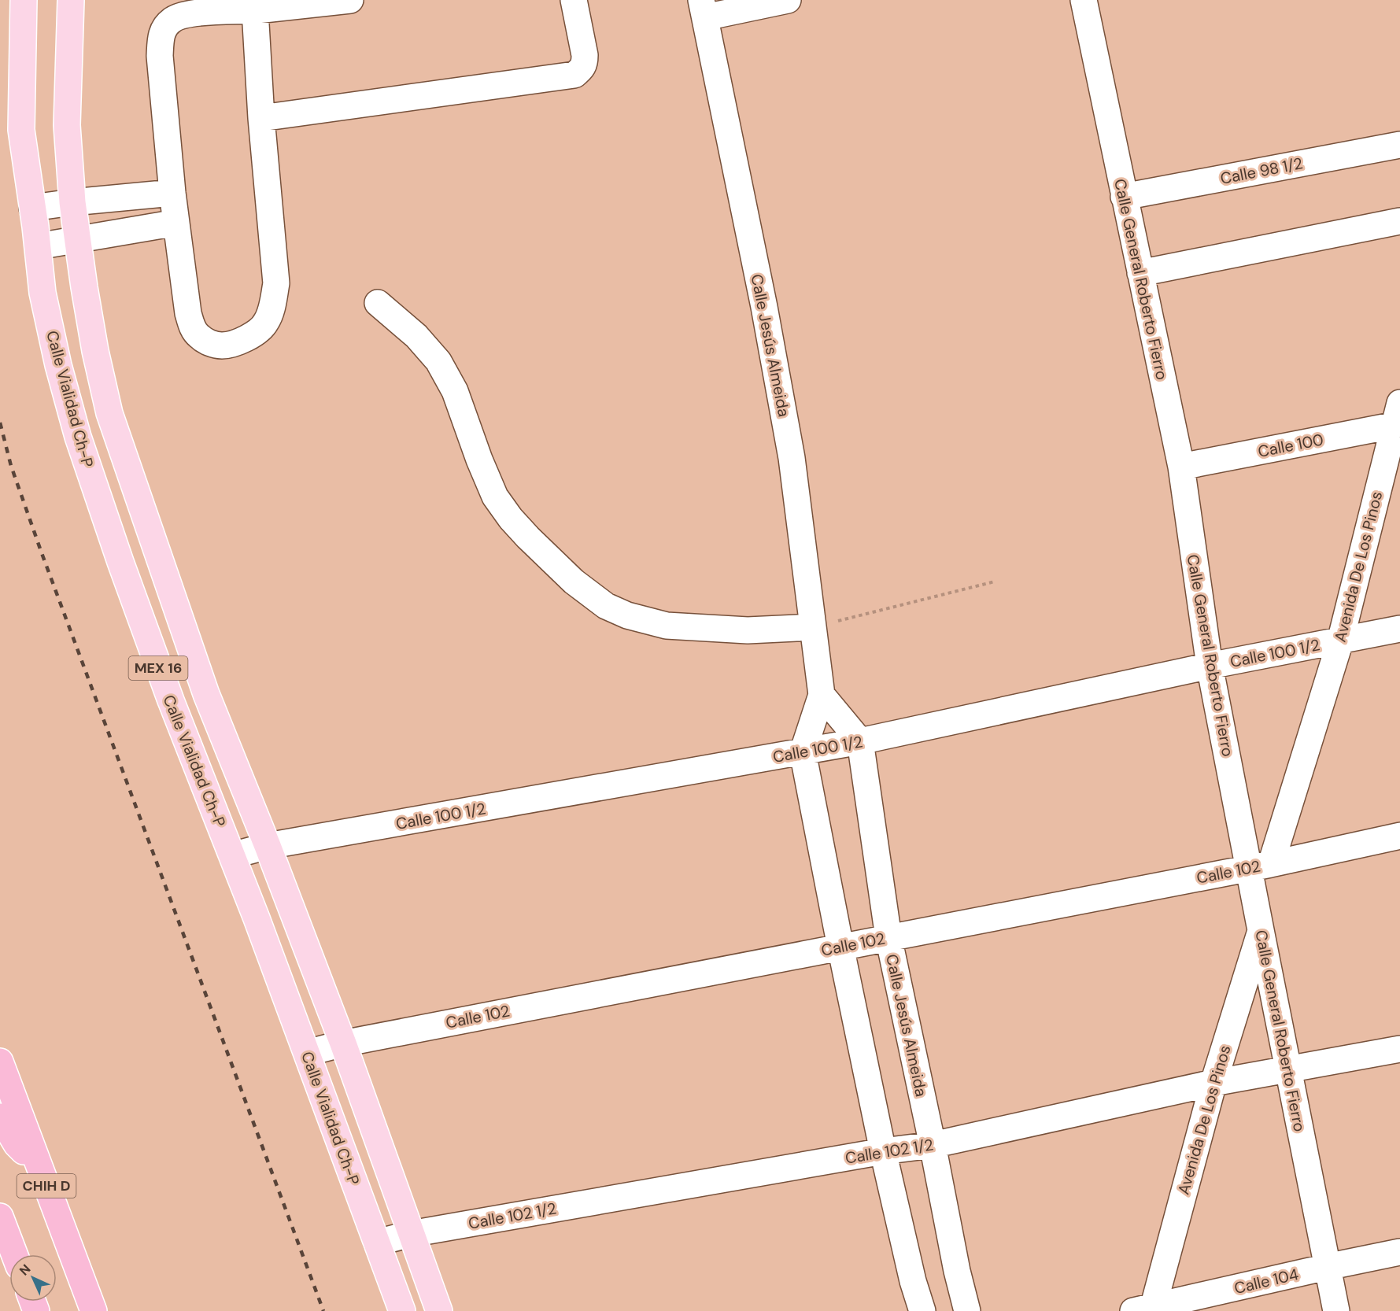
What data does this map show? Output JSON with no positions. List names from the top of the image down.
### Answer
{
  "streets": {
    "highway": ["CHIH D"],
    "main road": ["Calle Vialidad Ch-P", "MEX 16"],
    "street": [
      "Calle 98 1/2",
      "Calle General Roberto Fierro",
      "Calle Jesús Almeida",
      "Calle 100",
      "Avenida De Los Pinos",
      "Calle 100 1/2",
      "Calle 102",
      "Calle 102 1/2",
      "Calle 104"
    ]
  },
  "crossings": [
    ["Calle 98 1/2", "Calle General Roberto Fierro"],
    ["Calle General Roberto Fierro", "Calle 100"],
    ["Calle General Roberto Fierro", "Avenida De Los Pinos"],
    ["Calle General Roberto Fierro", "Calle 100 1/2"],
    ["Calle General Roberto Fierro", "Calle 102"],
    ["Calle General Roberto Fierro", "Calle 102 1/2"],
    ["Calle General Roberto Fierro", "Calle 104"],
    ["Calle Jesús Almeida", "Calle 100 1/2"],
    ["Calle Jesús Almeida", "Calle 102"],
    ["Calle Jesús Almeida", "Calle 102 1/2"],
    ["Calle Vialidad Ch-P", "Calle 100 1/2"],
    ["Calle Vialidad Ch-P", "Calle 102"],
    ["Calle Vialidad Ch-P", "Calle 102 1/2"],
    ["Calle 100", "Avenida De Los Pinos"],
    ["Avenida De Los Pinos", "Calle 100 1/2"],
    ["Avenida De Los Pinos", "Calle 102"],
    ["Avenida De Los Pinos", "Calle 102 1/2"],
    ["Avenida De Los Pinos", "Calle 104"],
    ["Calle 100 1/2", "MEX 16"],
    ["MEX 16", "Calle 102"],
    ["MEX 16", "Calle 102 1/2"]
  ],
  "north": "top left"
}
